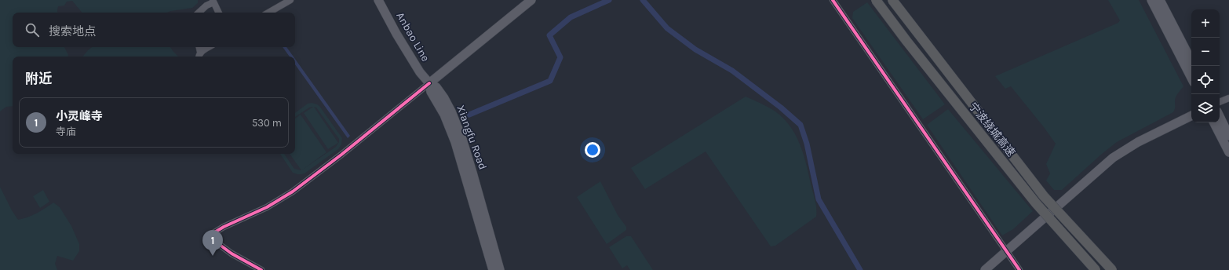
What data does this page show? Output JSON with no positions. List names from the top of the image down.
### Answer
{
  "streets": {
    "highway": ["宁波绕城高速"],
    "main road": ["Anbao Line", "Xiangfu Road"]
  },
  "crossings": [
    ["Anbao Line", "Xiangfu Road"]
  ],
  "page": {
    "map_buttons": ["+", "−"],
    "search": "搜索地点",
    "heading": "附近",
    "list": [
      {
        "mark": "1",
        "name": "小灵峰寺",
        "note": "寺庙",
        "value": "530 m"
      }
    ],
    "pins": "1"
  }
}
